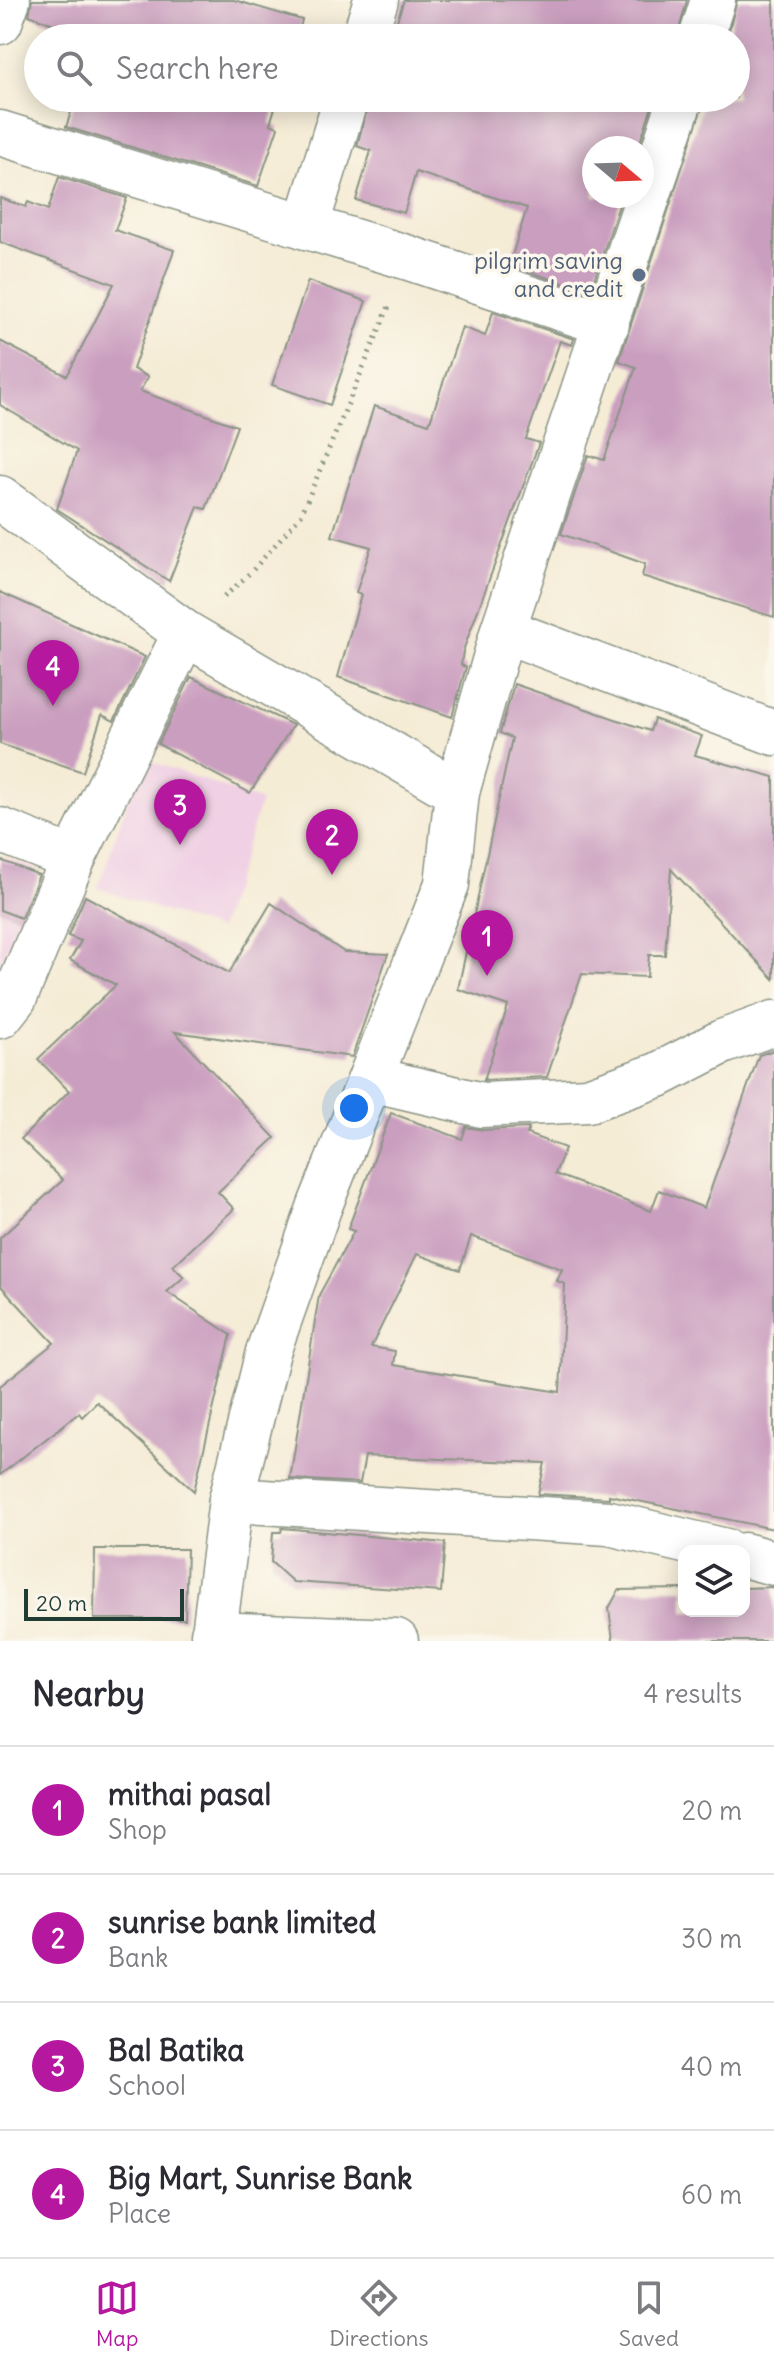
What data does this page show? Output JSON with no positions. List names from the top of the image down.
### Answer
{
  "places": ["pilgrim saving and credit"],
  "scale_bar": "20 m",
  "north": "right",
  "page": {
    "search": "Search here",
    "pins": [
      "4",
      "3",
      "2",
      "1"
    ],
    "scale": "20 m",
    "heading": ["Nearby", "4 results"],
    "list": [
      {
        "mark": "1",
        "name": "mithai pasal",
        "note": "Shop",
        "value": "20 m"
      },
      {
        "mark": "2",
        "name": "sunrise bank limited",
        "note": "Bank",
        "value": "30 m"
      },
      {
        "mark": "3",
        "name": "Bal Batika",
        "note": "School",
        "value": "40 m"
      },
      {
        "mark": "4",
        "name": "Big Mart, Sunrise Bank",
        "note": "Place",
        "value": "60 m"
      }
    ],
    "nav": ["Map", "Directions", "Saved"]
  }
}
